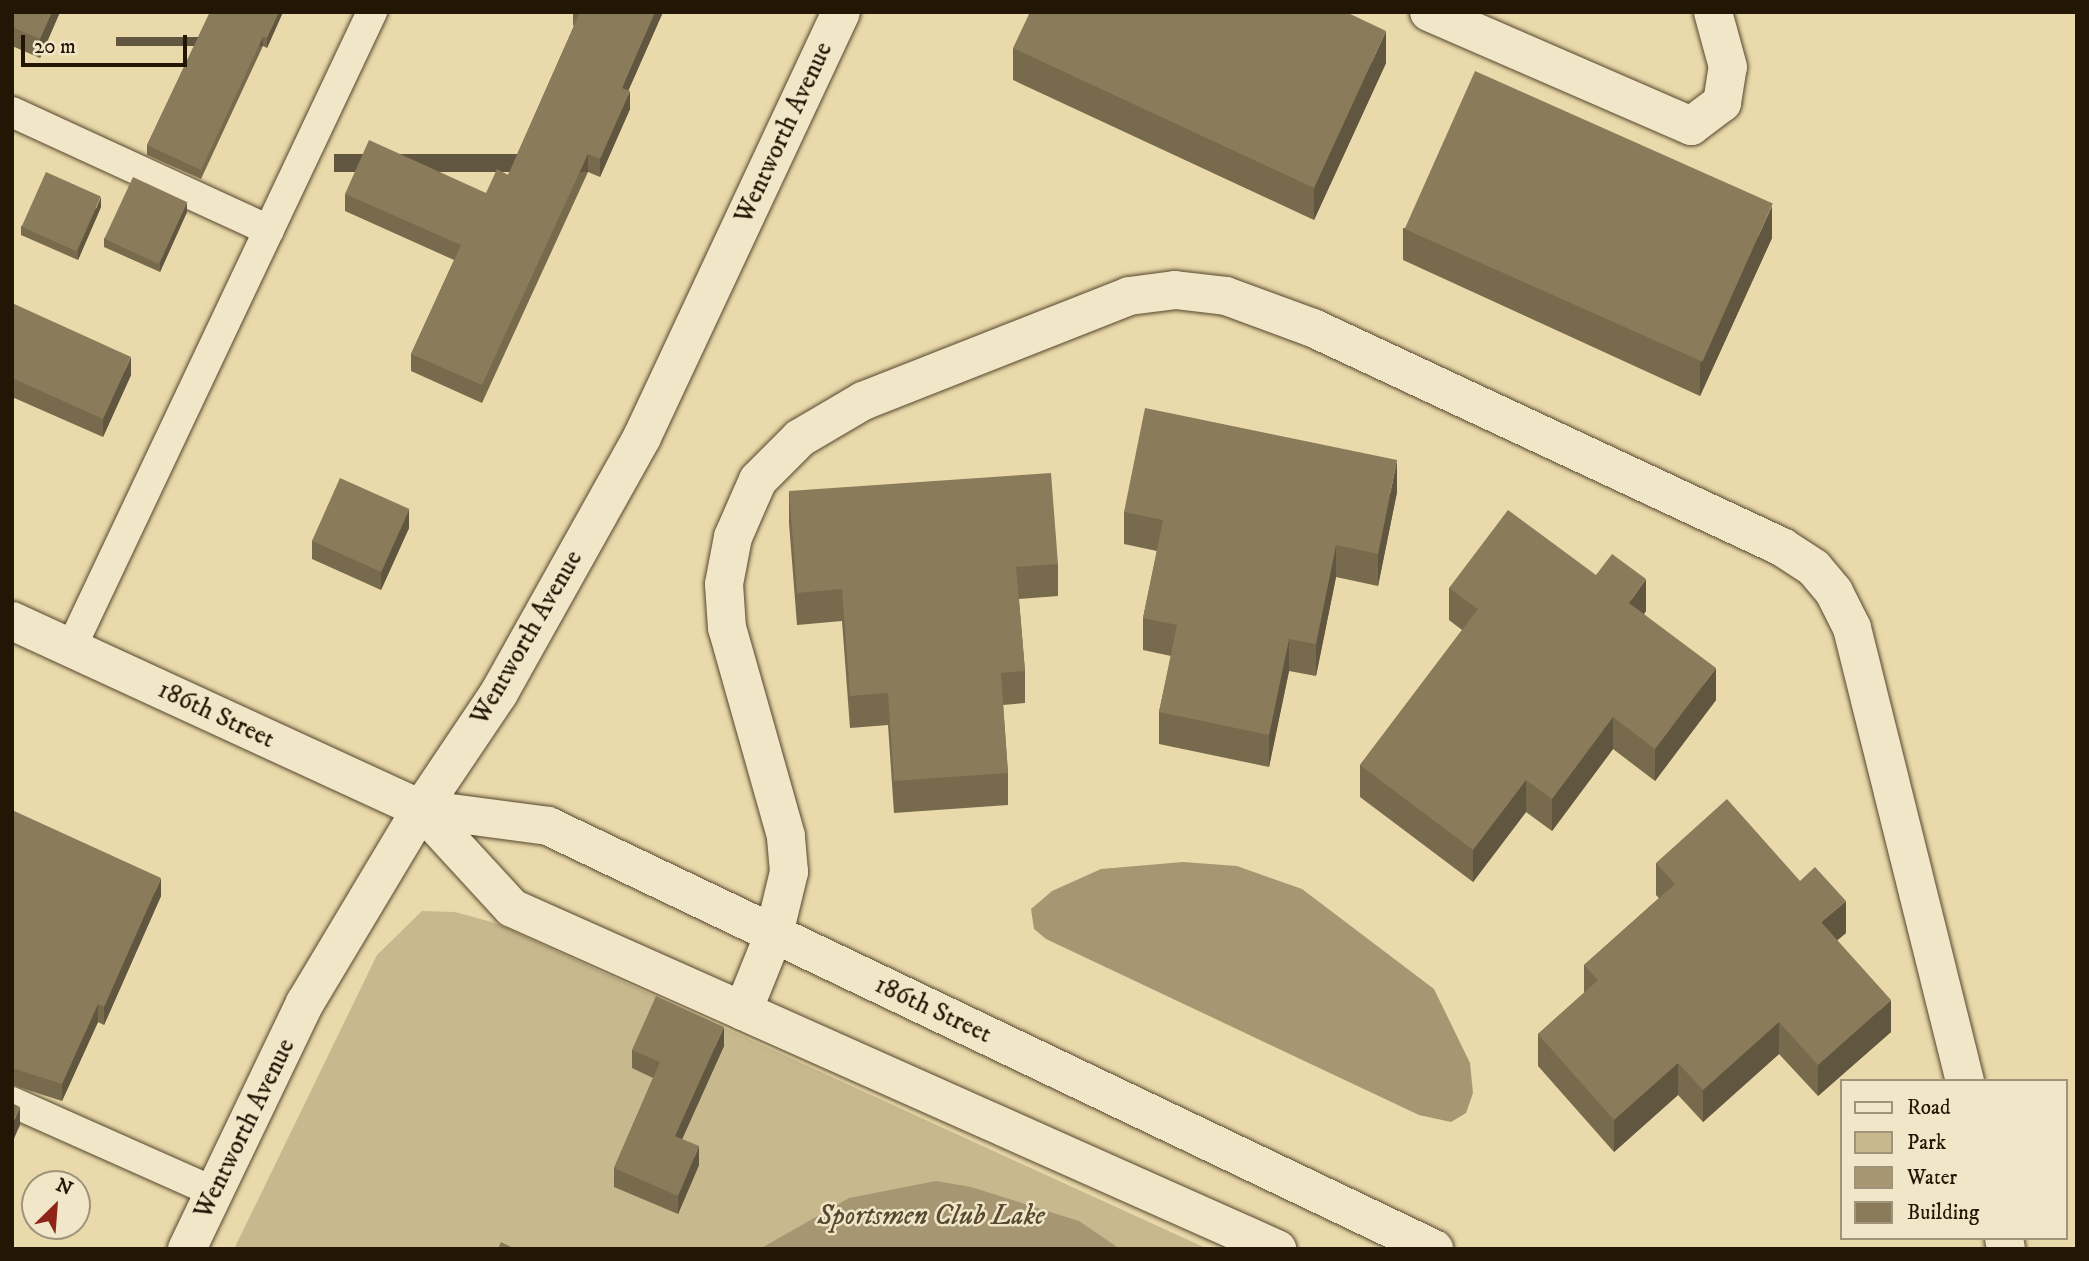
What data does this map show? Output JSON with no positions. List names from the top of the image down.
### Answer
{
  "streets": {
    "street": ["Wentworth Avenue", "186th Street"]
  },
  "crossings": [
    ["Wentworth Avenue", "186th Street"]
  ],
  "water": ["Sportsmen Club Lake"],
  "legend": [
    "Road",
    "Park",
    "Water",
    "Building"
  ],
  "scale_bar": "20 m",
  "north": "top right"
}
